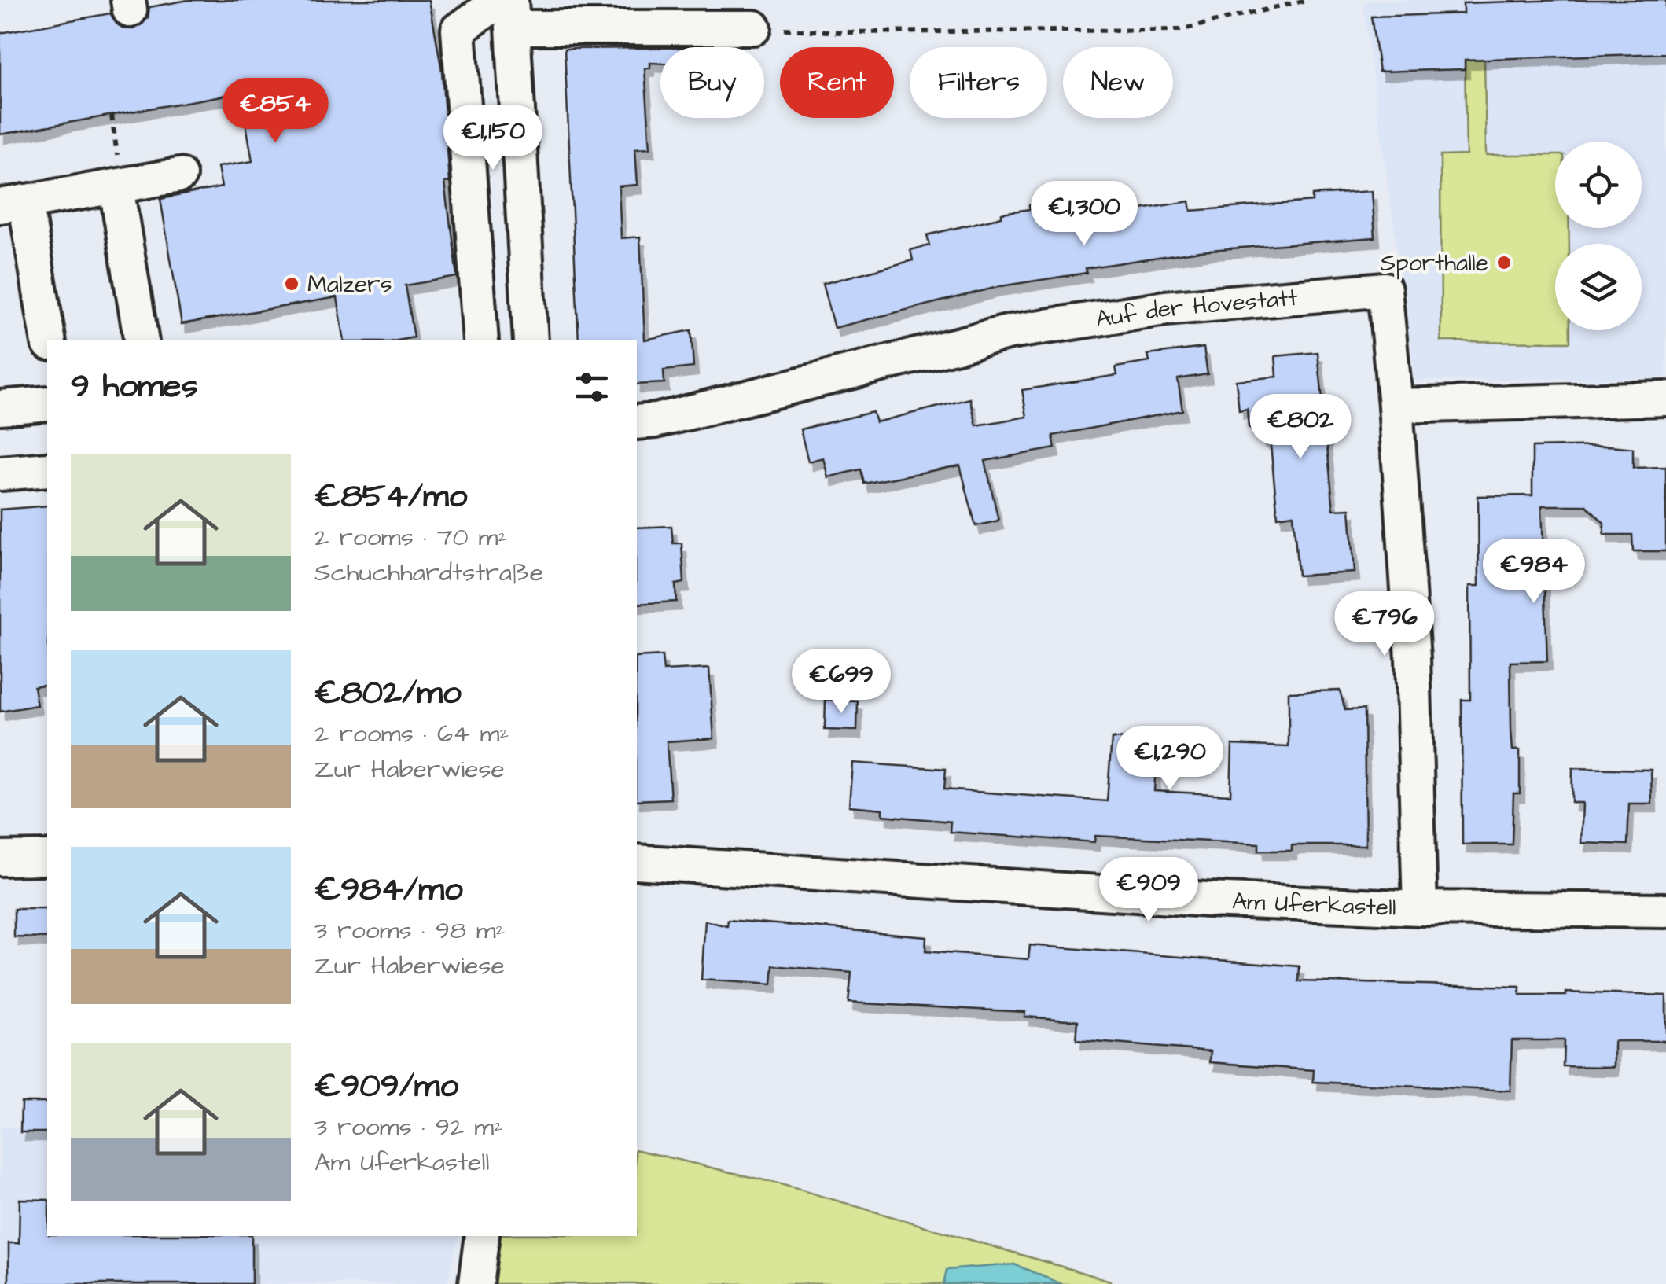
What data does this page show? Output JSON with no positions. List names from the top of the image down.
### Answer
{
  "streets": {
    "street": ["Auf der Hovestatt", "Am Uferkastell"]
  },
  "places": ["Sporthalle", "Malzers"],
  "page": {
    "chip": [
      "Buy",
      "Rent",
      "Filters",
      "New"
    ],
    "price": [
      "€854",
      "€1,150",
      "€1,300",
      "€802",
      "€984",
      "€796",
      "€699",
      "€1,290",
      "€909"
    ],
    "heading": "9 homes",
    "list": [
      {
        "name": "€854/mo",
        "note": "2 rooms · 70 m² · Schuchhardtstraße"
      },
      {
        "name": "€802/mo",
        "note": "2 rooms · 64 m² · Zur Haberwiese"
      },
      {
        "name": "€984/mo",
        "note": "3 rooms · 98 m² · Zur Haberwiese"
      },
      {
        "name": "€909/mo",
        "note": "3 rooms · 92 m² · Am Uferkastell"
      }
    ]
  }
}
